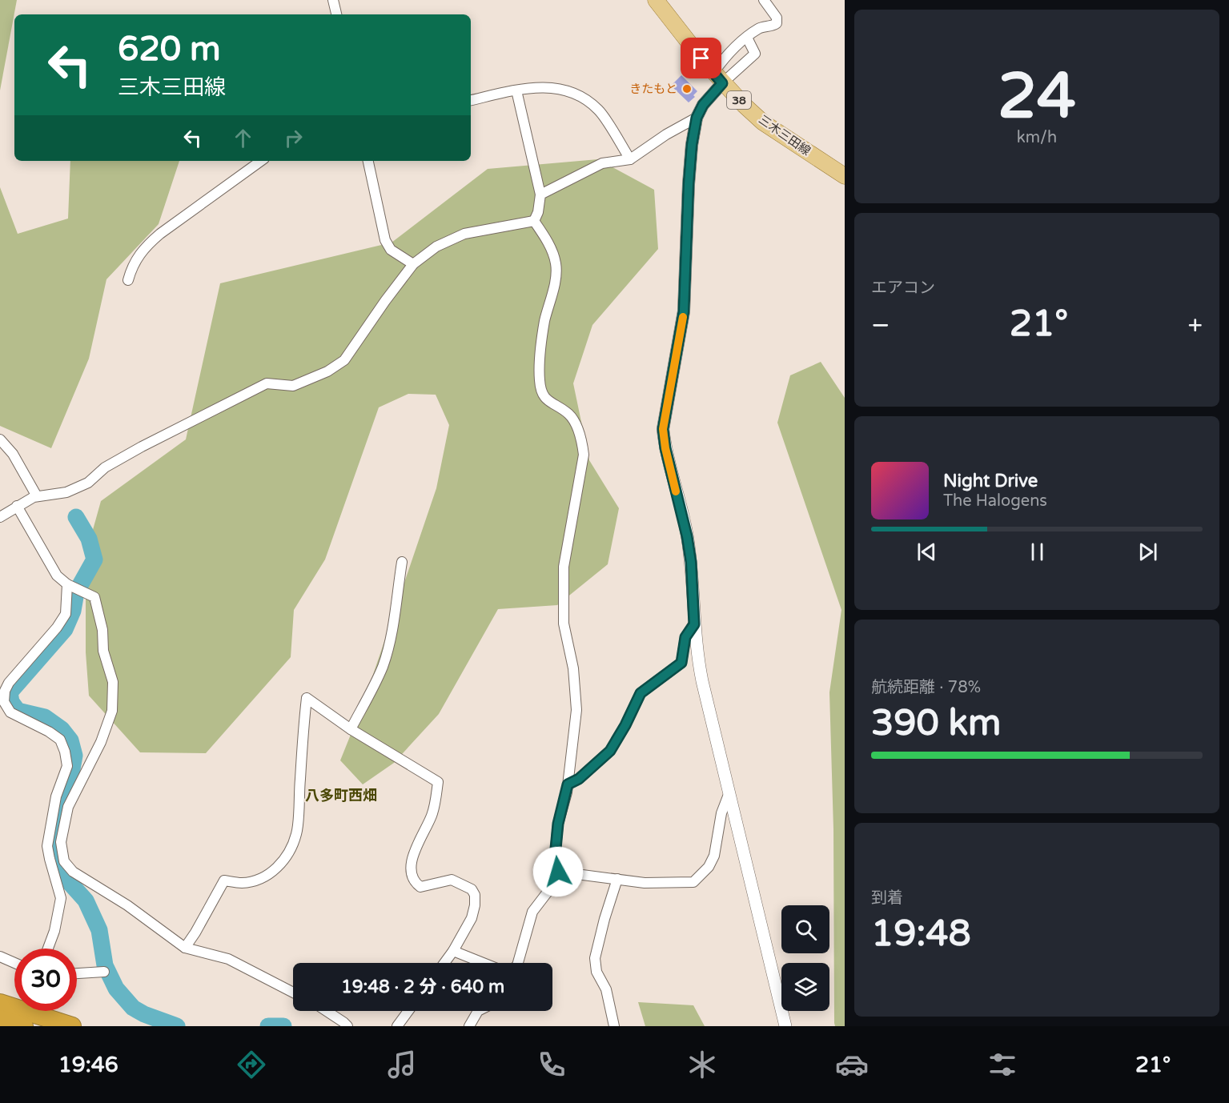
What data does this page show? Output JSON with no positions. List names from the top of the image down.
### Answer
{
  "streets": {
    "main road": ["38", "三木三田線"]
  },
  "districts": ["八多町西畑"],
  "places": ["きたもと"],
  "page": {
    "tile": [
      ["24", "km/h"],
      "エアコン",
      ["航続距離 · 78%", "390 km"],
      ["到着", "19:48"]
    ],
    "turn": ["620 m", "三木三田線"],
    "heat": ["−", "21°", "+"],
    "song": ["Night Drive", "The Halogens"],
    "limit": "30",
    "trip": "19:48 · 2 分 · 640 m",
    "tabs": ["19:46", "21°"]
  }
}
